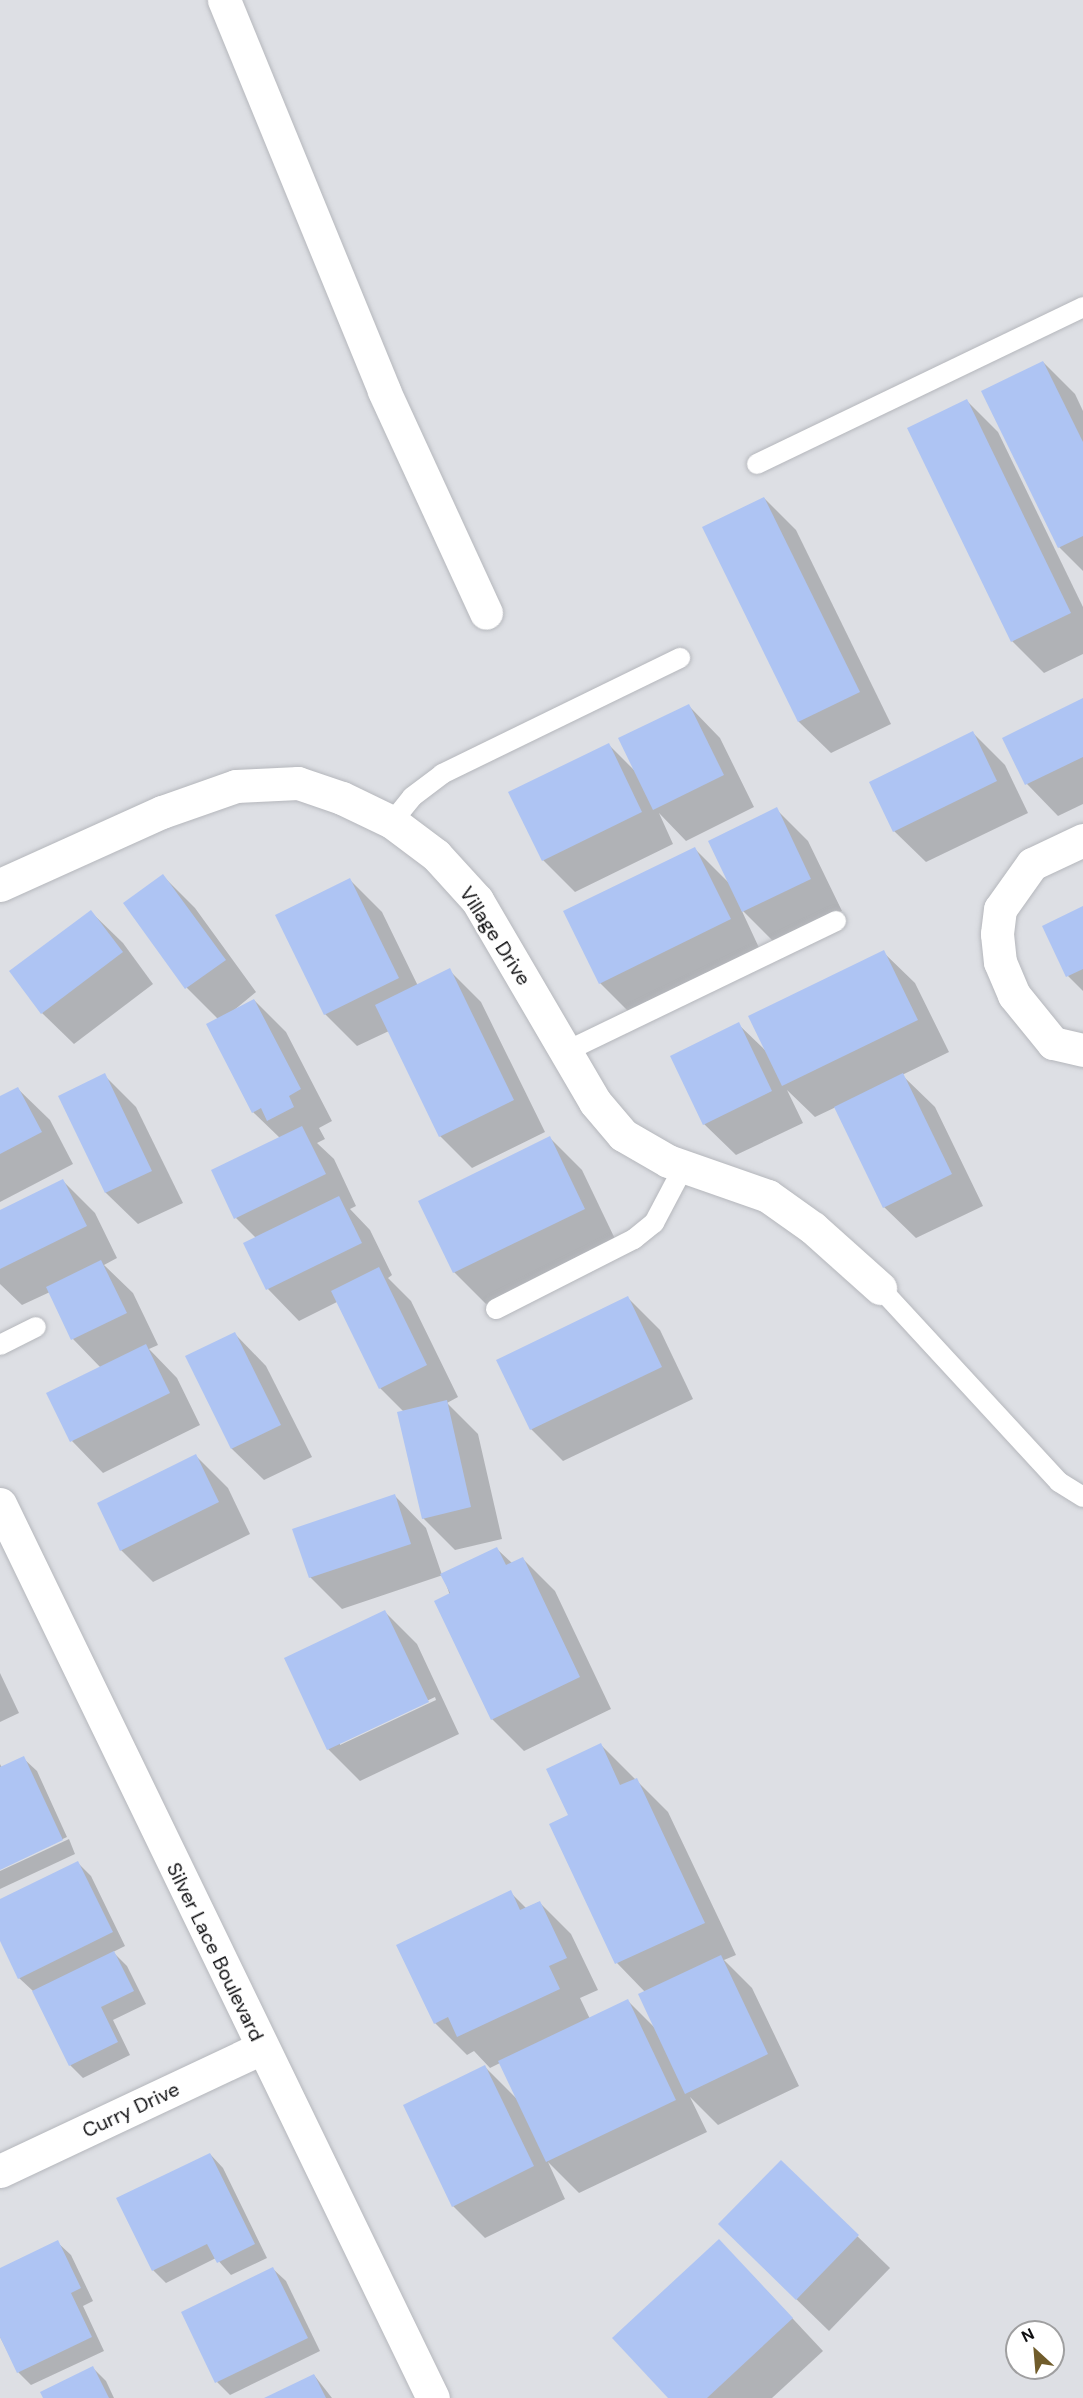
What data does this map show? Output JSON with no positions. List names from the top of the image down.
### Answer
{
  "streets": {
    "street": ["Village Drive", "Silver Lace Boulevard", "Curry Drive"]
  },
  "crossings": [
    ["Silver Lace Boulevard", "Curry Drive"]
  ],
  "north": "top left"
}
